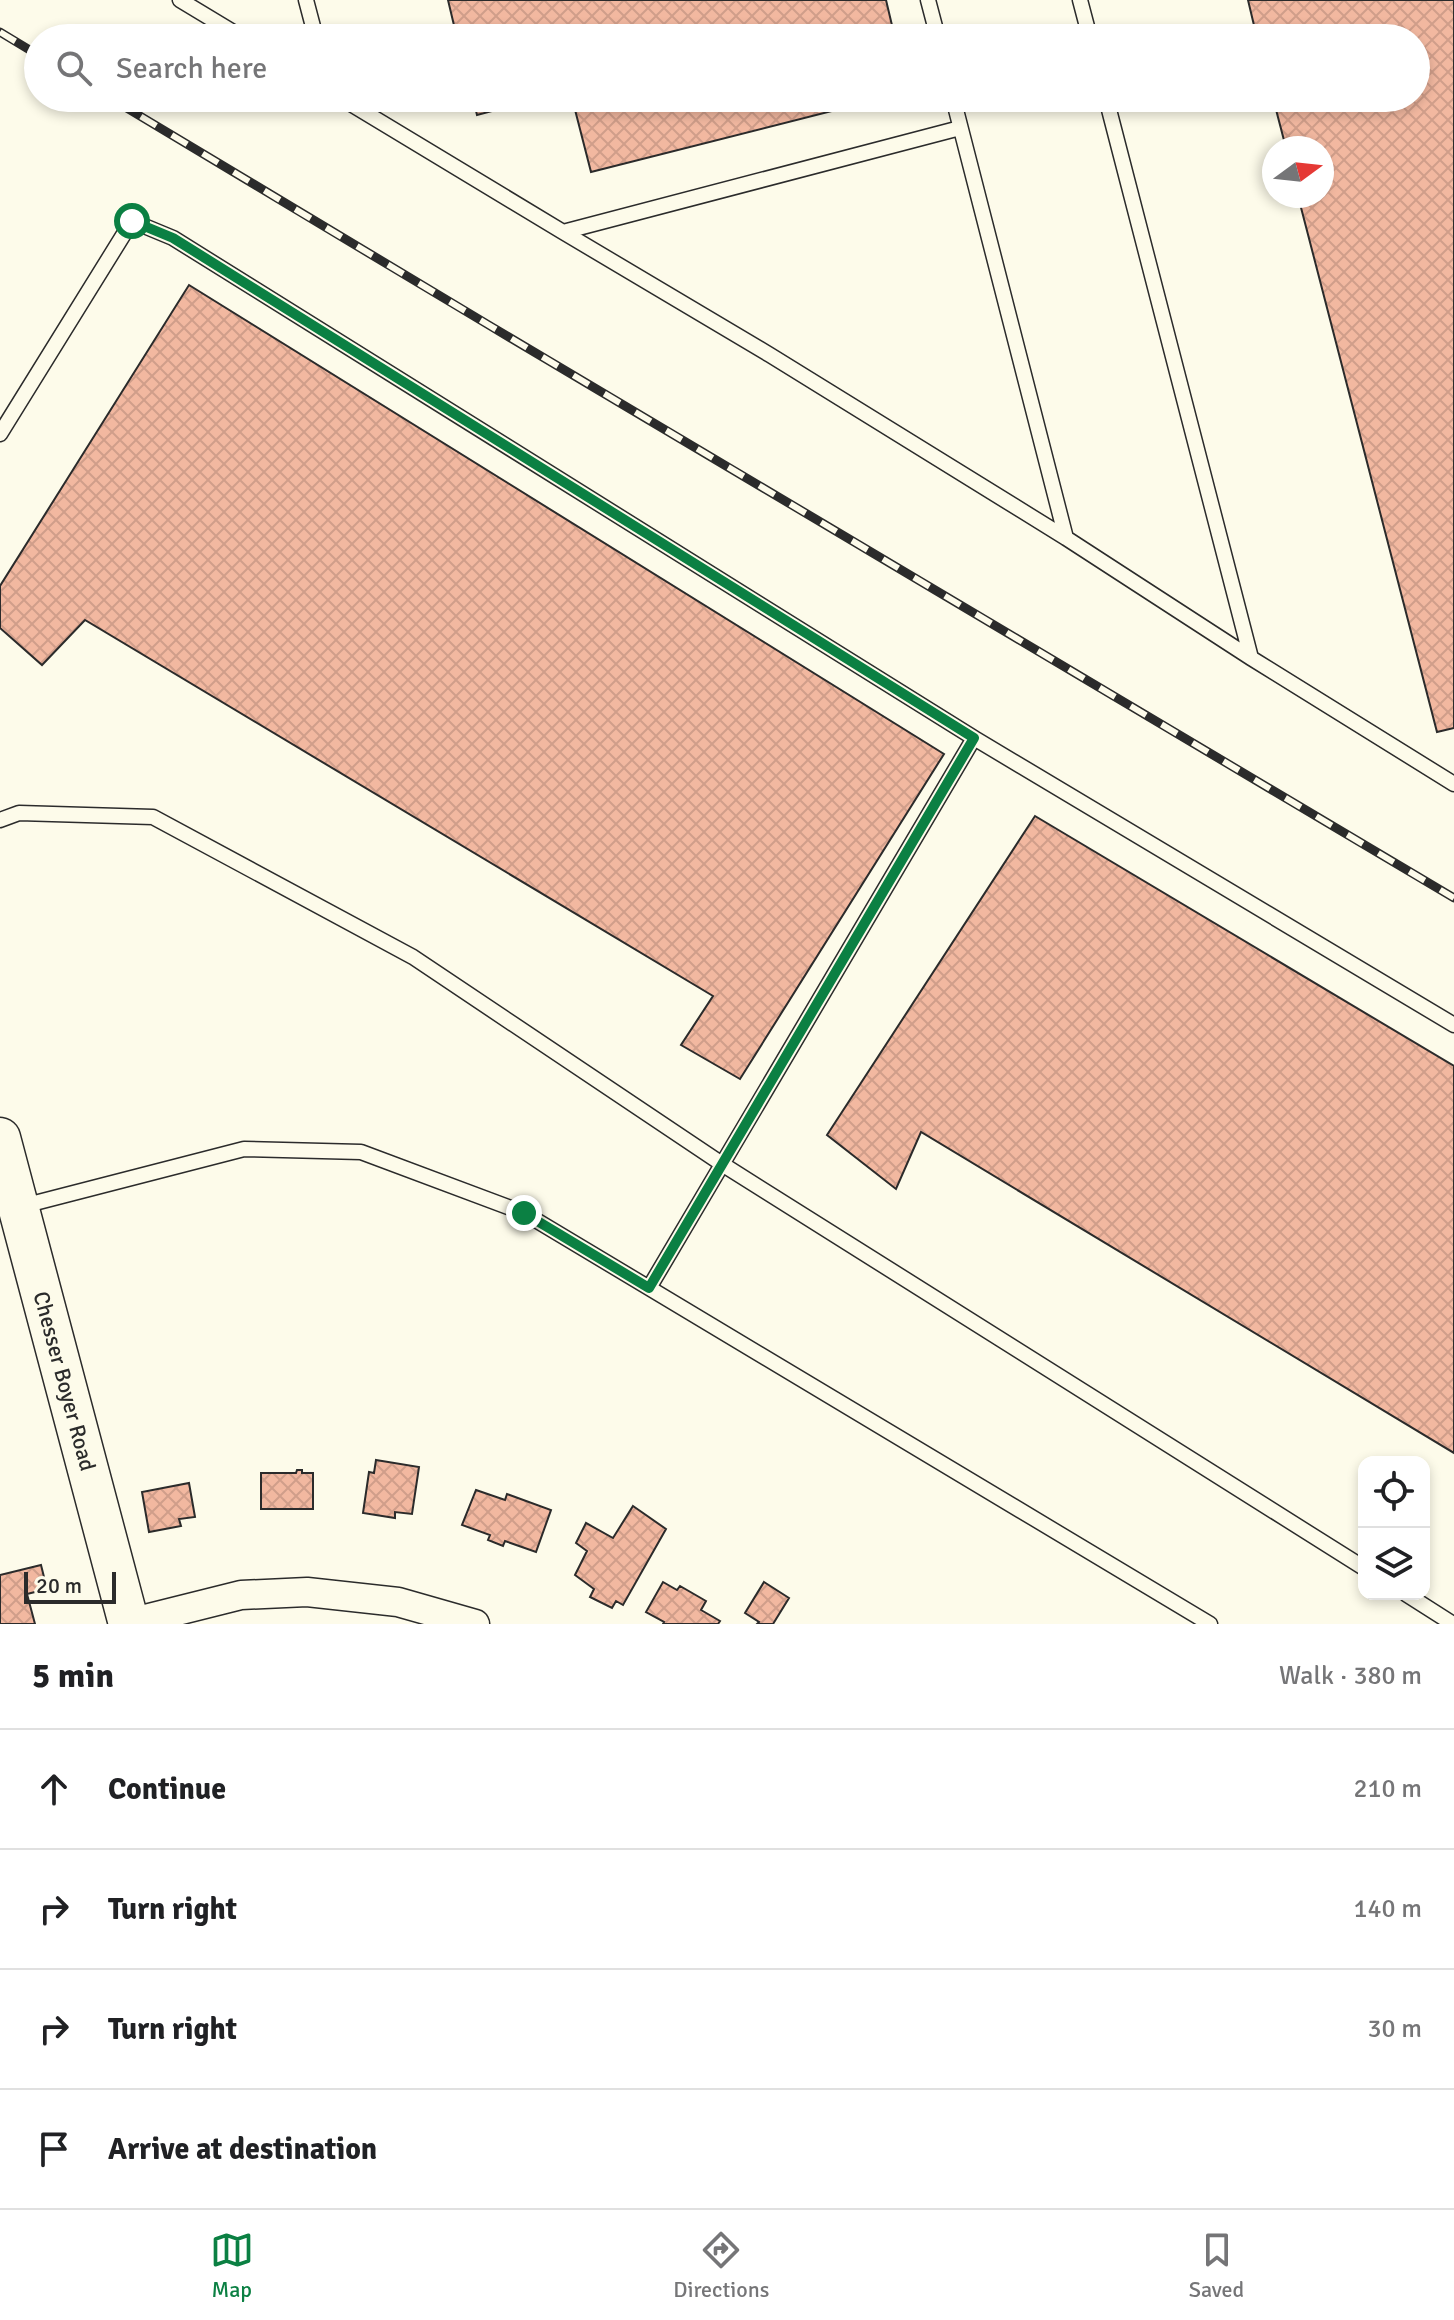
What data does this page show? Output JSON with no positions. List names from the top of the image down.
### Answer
{
  "streets": {
    "street": ["Chesser Boyer Road"]
  },
  "scale_bar": "20 m",
  "north": "right",
  "page": {
    "search": "Search here",
    "scale": "20 m",
    "heading": ["5 min", "Walk · 380 m"],
    "list": [
      ["Continue", "210 m"],
      ["Turn right", "140 m"],
      ["Turn right", "30 m"],
      "Arrive at destination"
    ],
    "nav": ["Map", "Directions", "Saved"]
  }
}
